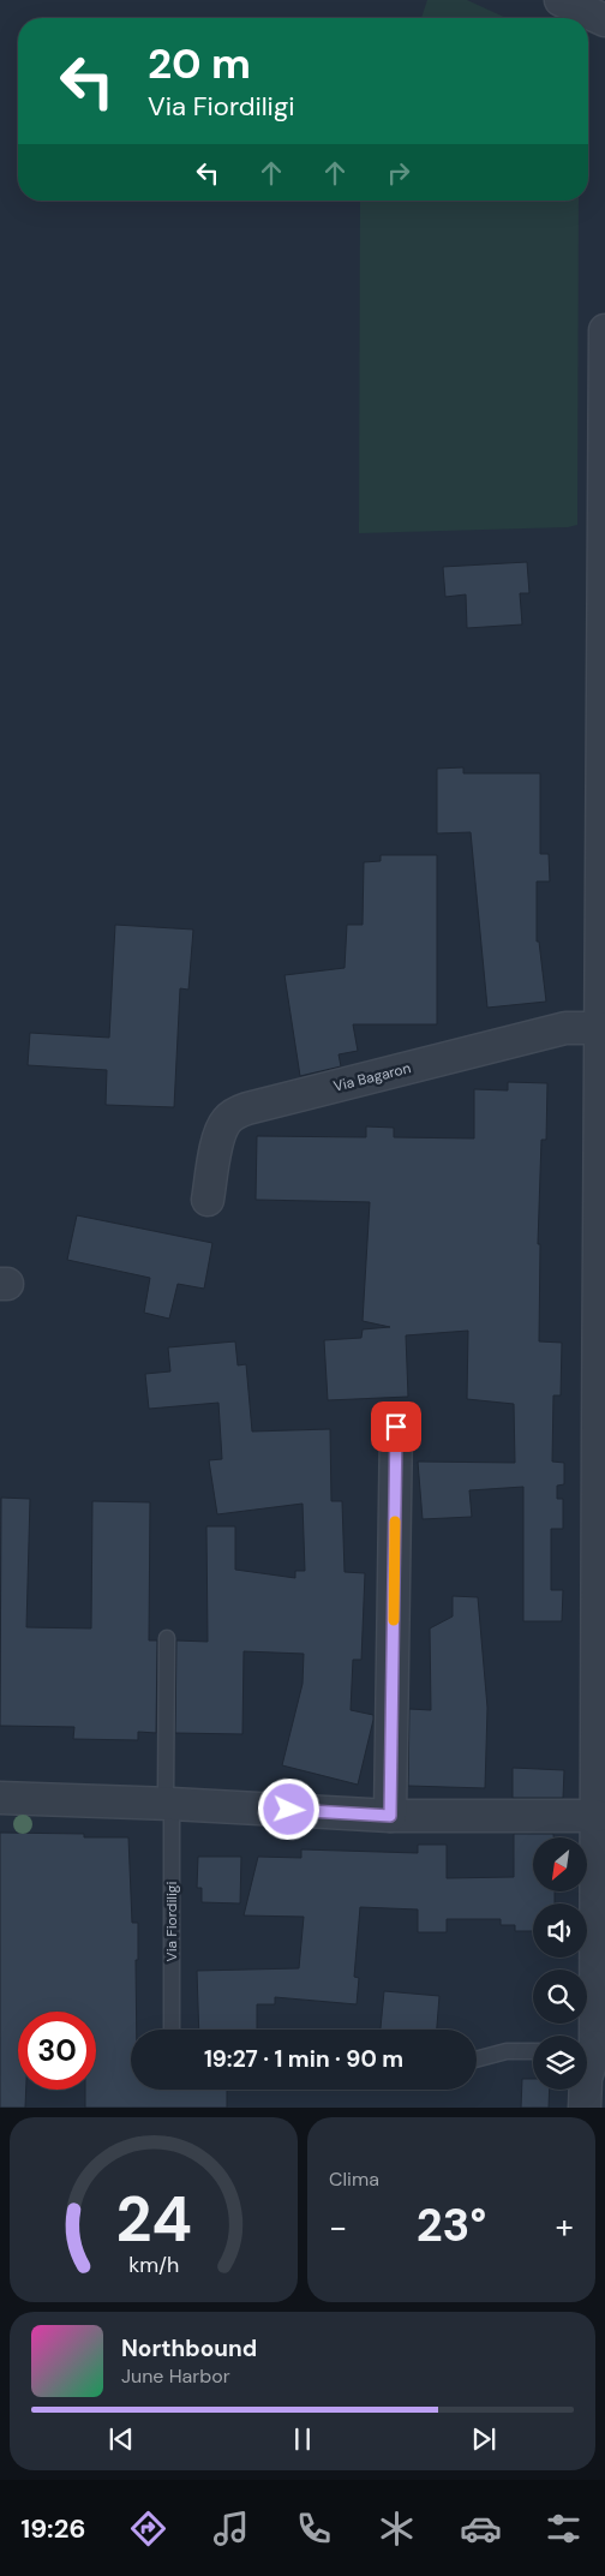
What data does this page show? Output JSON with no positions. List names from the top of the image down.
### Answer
{
  "streets": {
    "street": ["Via Bagaron"],
    "lane": ["Via Fiordiligi"]
  },
  "north": "bottom left",
  "page": {
    "turn": ["20 m", "Via Fiordiligi"],
    "limit": "30",
    "trip": "19:27 · 1 min · 90 m",
    "tile": "Clima",
    "heat": ["−", "23°", "+"],
    "song": ["Northbound", "June Harbor"],
    "tabs": "19:26",
    "gauge": ["24", "km/h"]
  }
}
